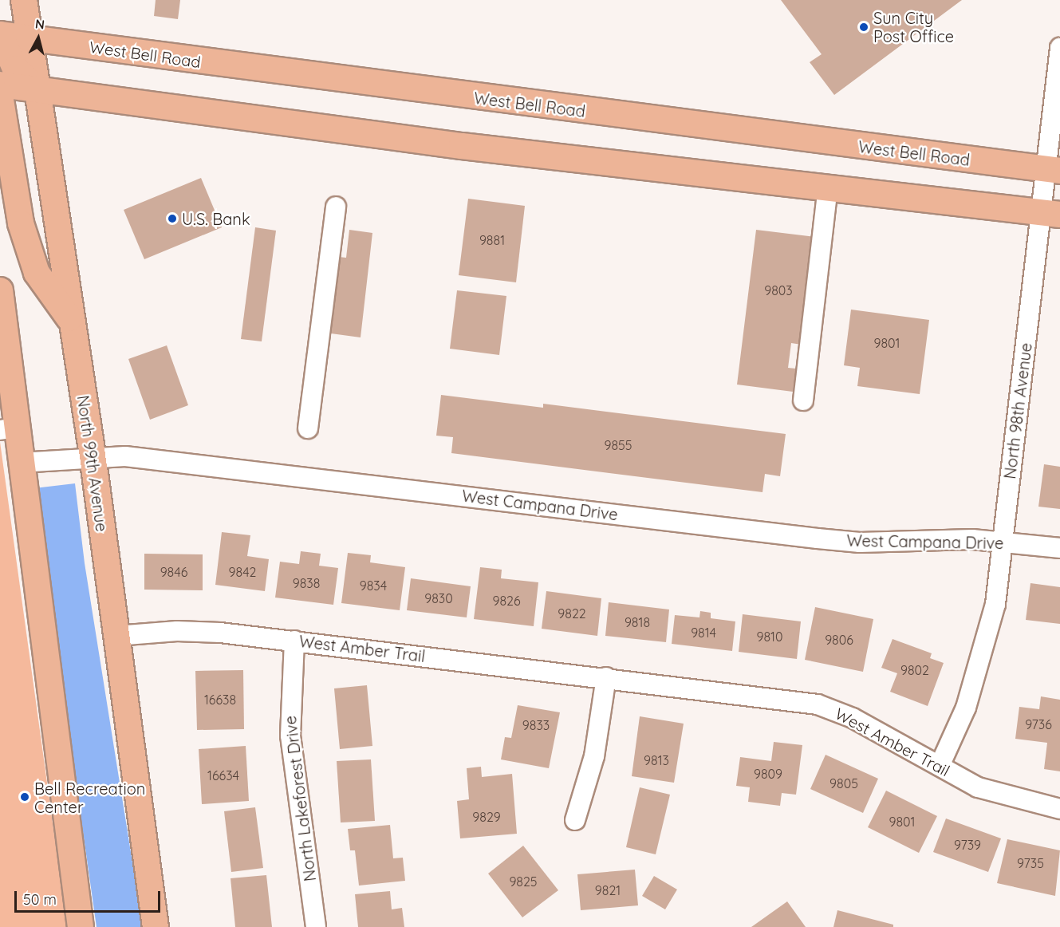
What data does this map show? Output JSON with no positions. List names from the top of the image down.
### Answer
{
  "streets": {
    "main road": ["West Bell Road", "North 99th Avenue"],
    "street": [
      "North 98th Avenue",
      "West Campana Drive",
      "West Amber Trail",
      "North Lakeforest Drive"
    ]
  },
  "crossings": [
    ["West Bell Road", "North 98th Avenue"],
    ["West Bell Road", "North 99th Avenue"],
    ["North 98th Avenue", "West Campana Drive"],
    ["North 98th Avenue", "West Amber Trail"],
    ["North 99th Avenue", "West Campana Drive"],
    ["North 99th Avenue", "West Amber Trail"],
    ["West Amber Trail", "North Lakeforest Drive"]
  ],
  "places": ["Sun City Post Office", "U.S. Bank", "Bell Recreation Center"],
  "house_numbers": [
    "9881",
    "9803",
    "9801",
    "9855",
    "9846",
    "9842",
    "9838",
    "9834",
    "9830",
    "9826",
    "9822",
    "9818",
    "9814",
    "9810",
    "9806",
    "9802",
    "16638",
    "9736",
    "9833",
    "9813",
    "9809",
    "16634",
    "9805",
    "9829",
    "9801",
    "9739",
    "9735",
    "9825",
    "9821"
  ],
  "scale_bar": "50 m",
  "north": "top"
}
